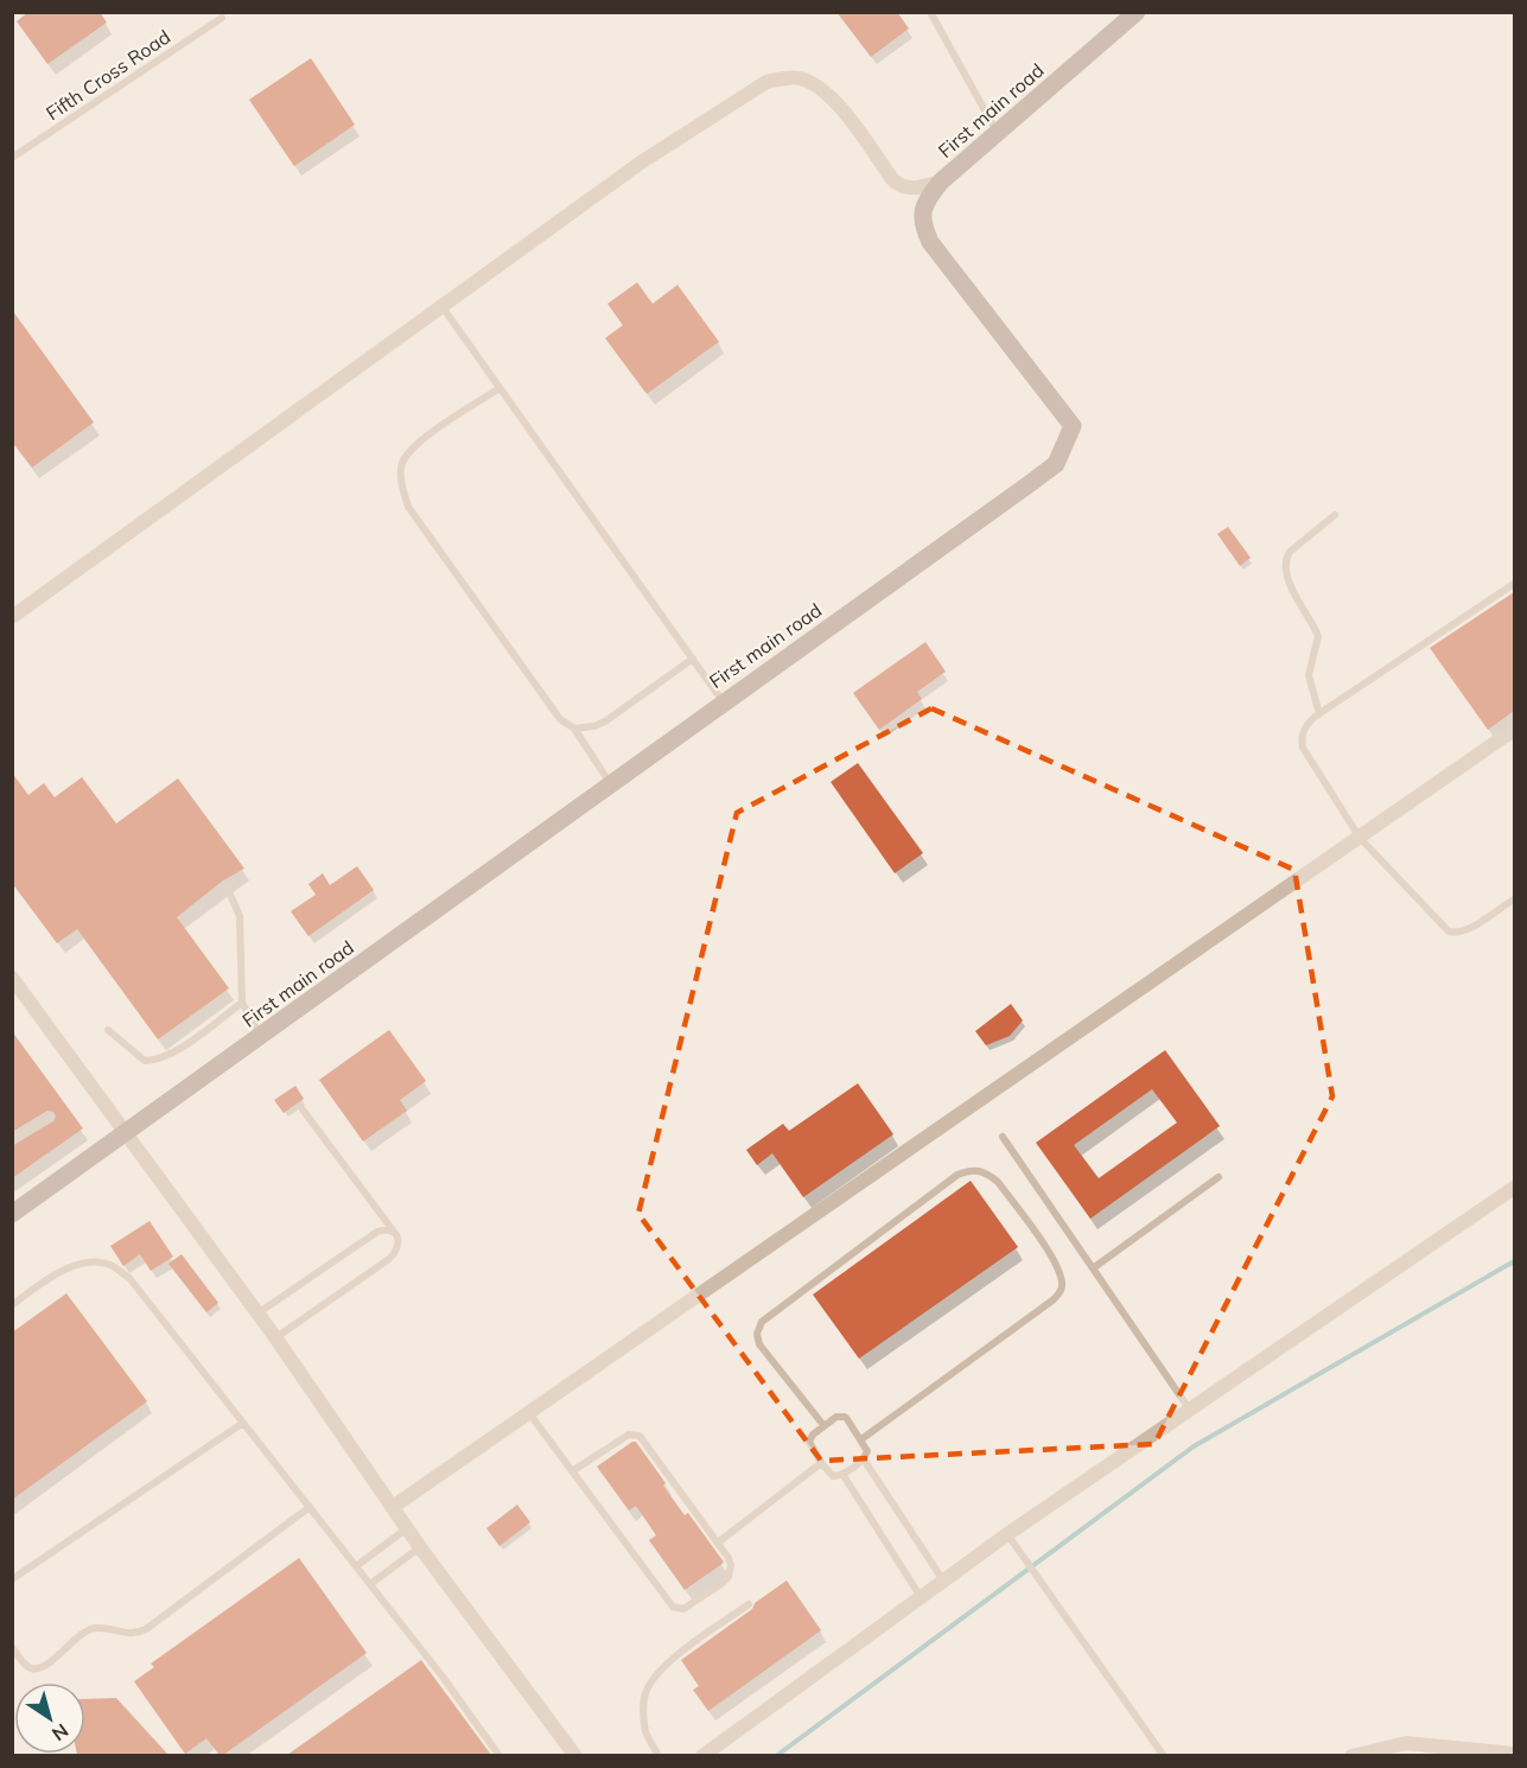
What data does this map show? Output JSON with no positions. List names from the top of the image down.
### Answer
{
  "streets": {
    "street": ["First main road"],
    "lane": ["Fifth Cross Road"]
  },
  "north": "bottom right"
}
